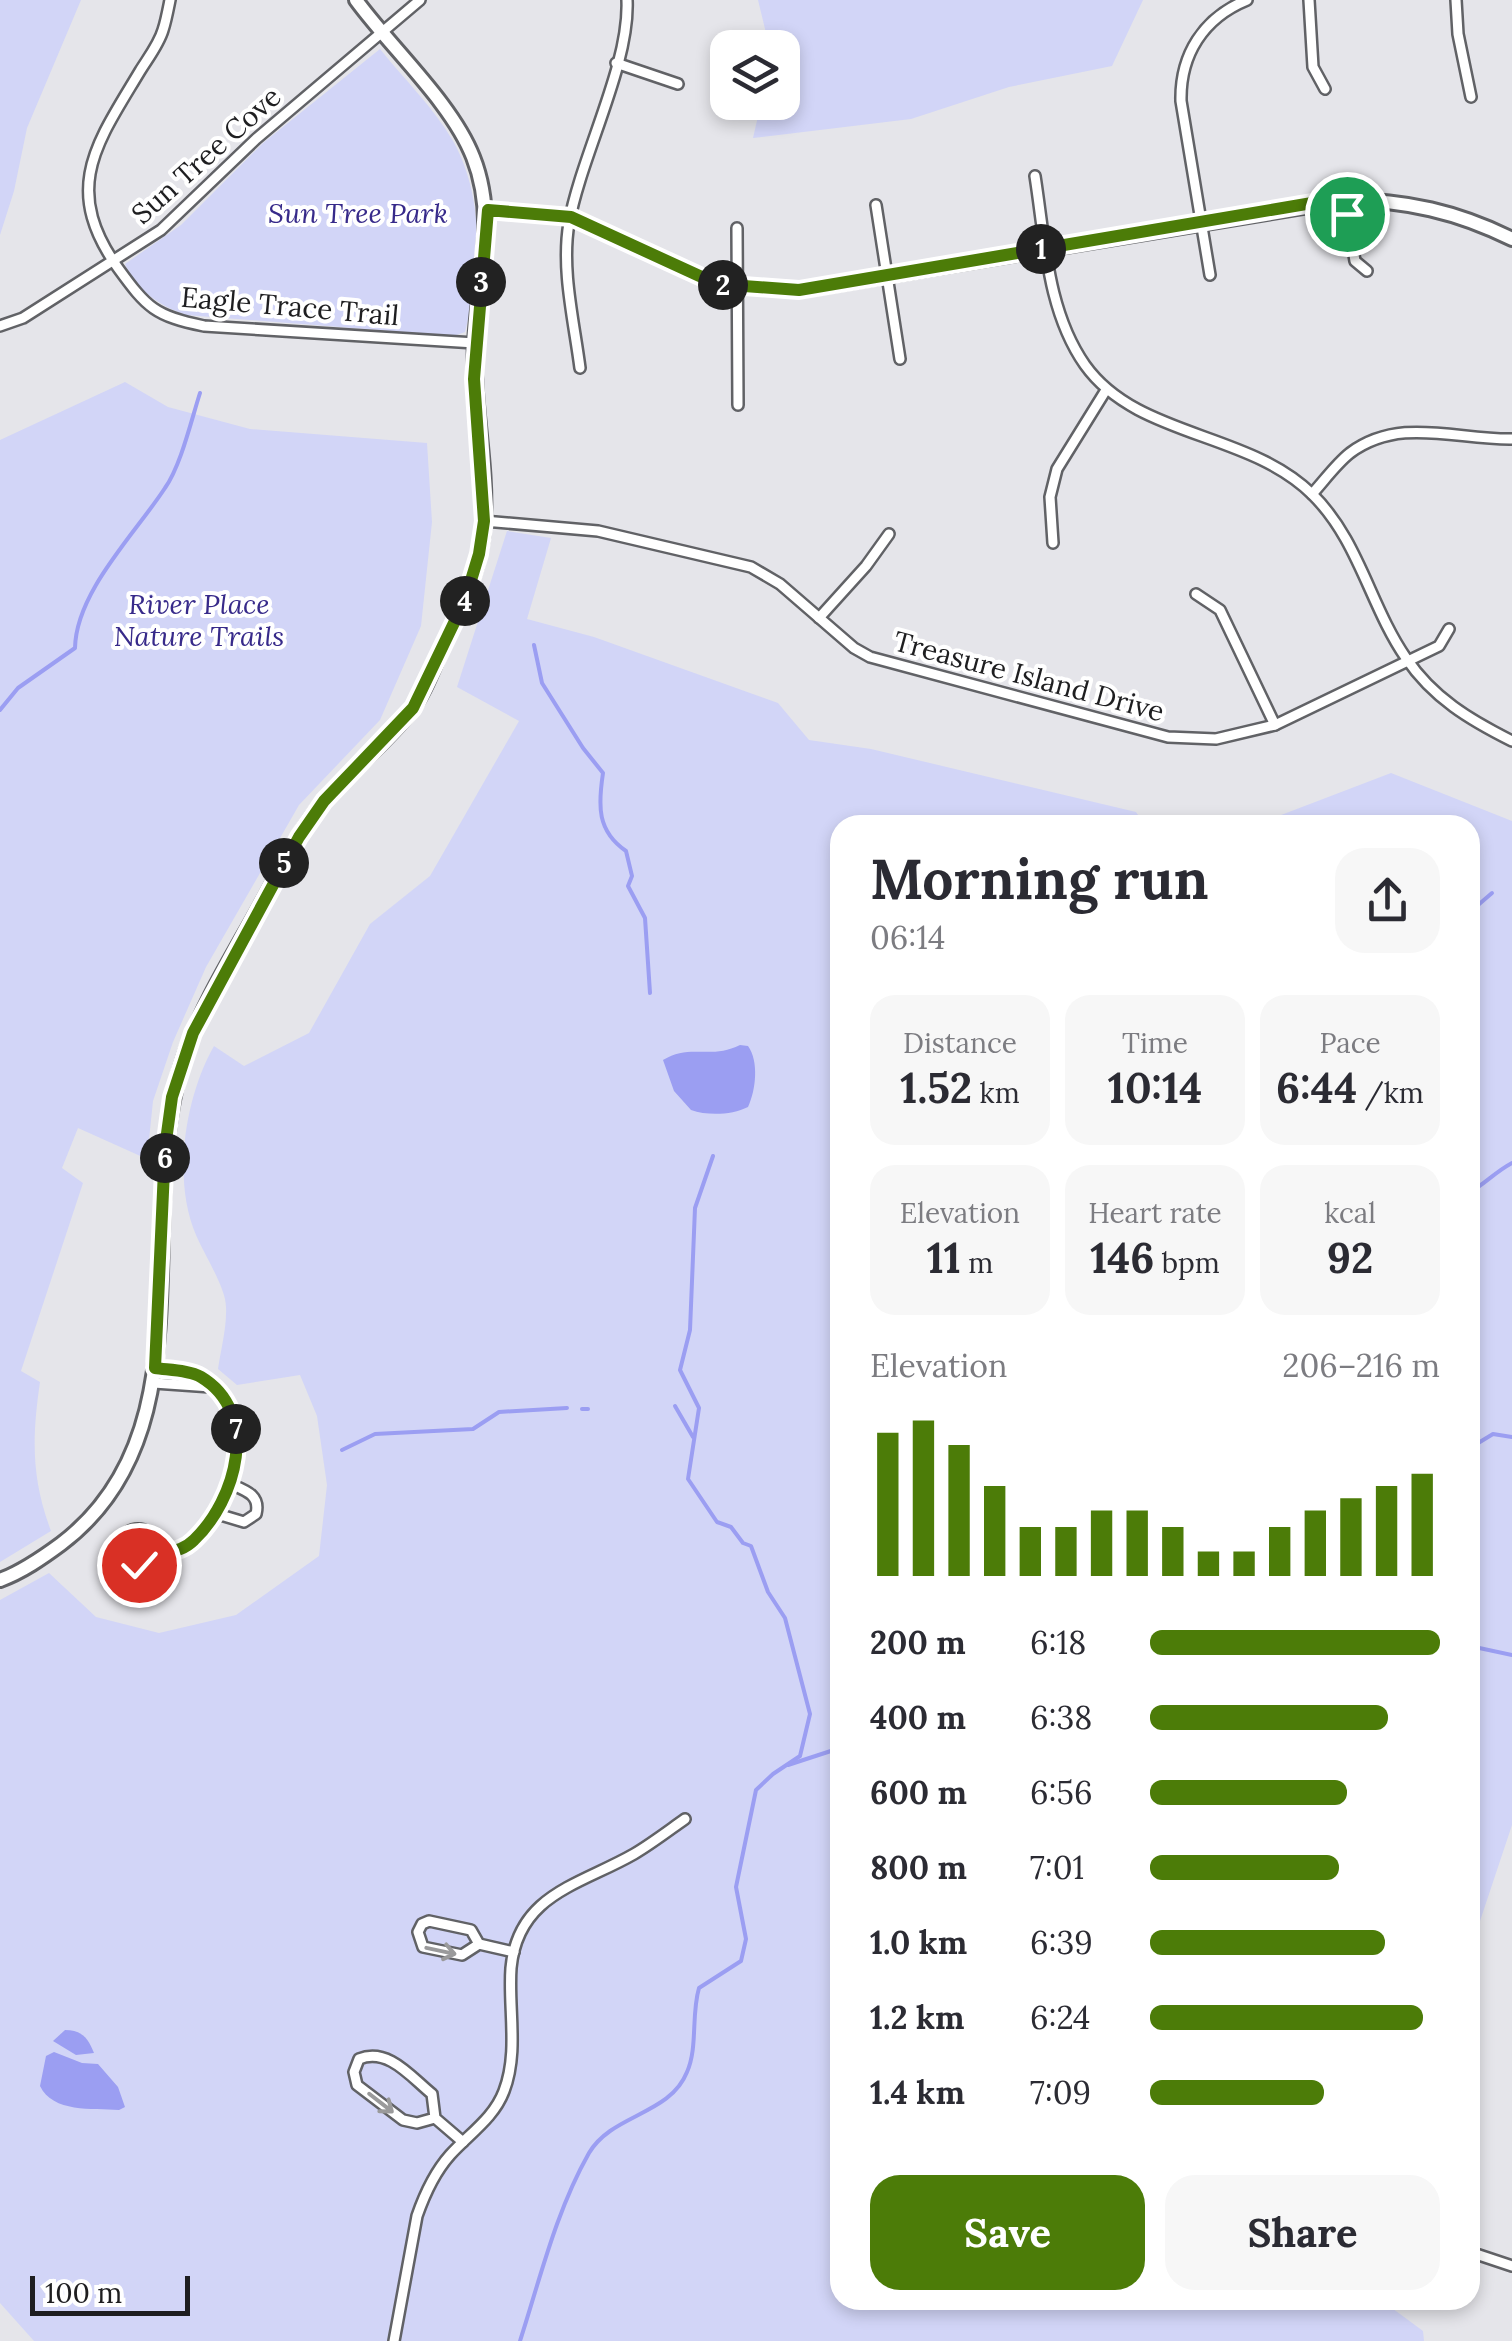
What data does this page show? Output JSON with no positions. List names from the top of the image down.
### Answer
{
  "streets": {
    "street": ["Sun Tree Cove", "Eagle Trace Trail", "Treasure Island Drive"]
  },
  "crossings": [
    ["Sun Tree Cove", "Eagle Trace Trail"]
  ],
  "parks": ["Sun Tree Park", "River Place Nature Trails"],
  "scale_bar": "100 m",
  "page": {
    "pins": [
      "1",
      "3",
      "2",
      "4",
      "5",
      "6",
      "7"
    ],
    "heading": ["Morning run", "06:14"],
    "stats": [
      ["Distance", "1.52 km"],
      ["Time", "10:14"],
      ["Pace", "6:44 /km"],
      ["Elevation", "11 m"],
      ["Heart rate", "146 bpm"],
      ["kcal", "92"]
    ],
    "chart": ["Elevation", "206–216 m"],
    "list": [
      {
        "name": "200 m",
        "note": "6:18"
      },
      {
        "name": "400 m",
        "note": "6:38"
      },
      {
        "name": "600 m",
        "note": "6:56"
      },
      {
        "name": "800 m",
        "note": "7:01"
      },
      {
        "name": "1.0 km",
        "note": "6:39"
      },
      {
        "name": "1.2 km",
        "note": "6:24"
      },
      {
        "name": "1.4 km",
        "note": "7:09"
      }
    ],
    "buttons": ["Save", "Share"],
    "scale": "100 m"
  }
}
